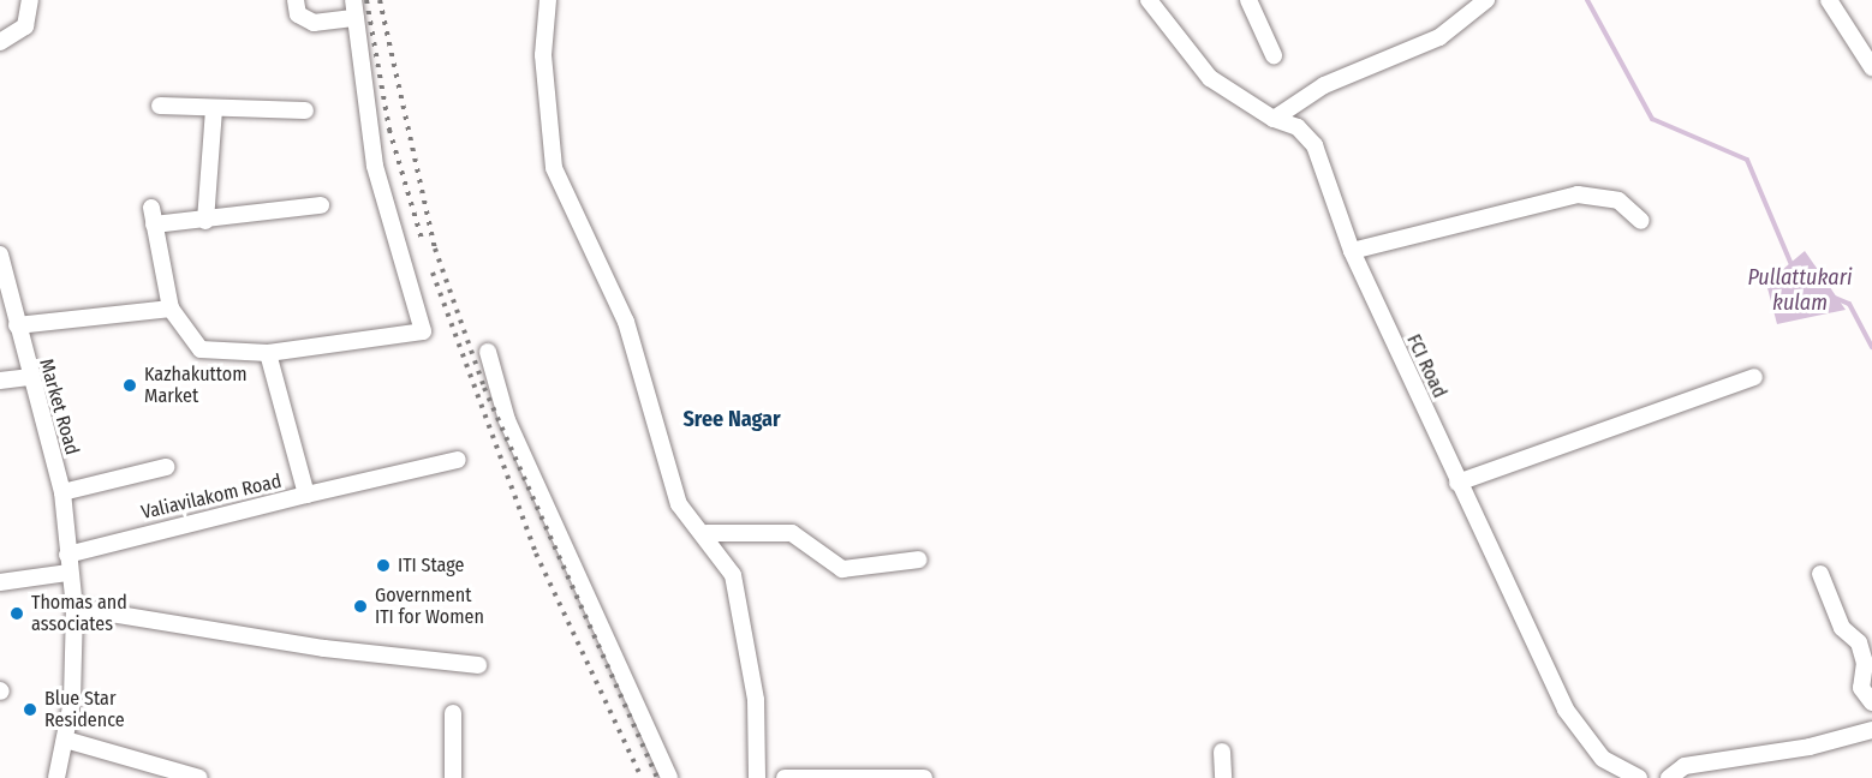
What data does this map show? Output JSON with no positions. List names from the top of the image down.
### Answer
{
  "streets": {
    "street": ["FCI Road", "Market Road", "Valiavilakom Road"]
  },
  "crossings": [
    ["Market Road", "Valiavilakom Road"]
  ],
  "districts": ["Sree Nagar"],
  "water": ["Pullattukari kulam"],
  "places": [
    "Kazhakuttom Market",
    "ITI Stage",
    "Government ITI for Women",
    "Thomas and associates",
    "Blue Star Residence"
  ]
}
